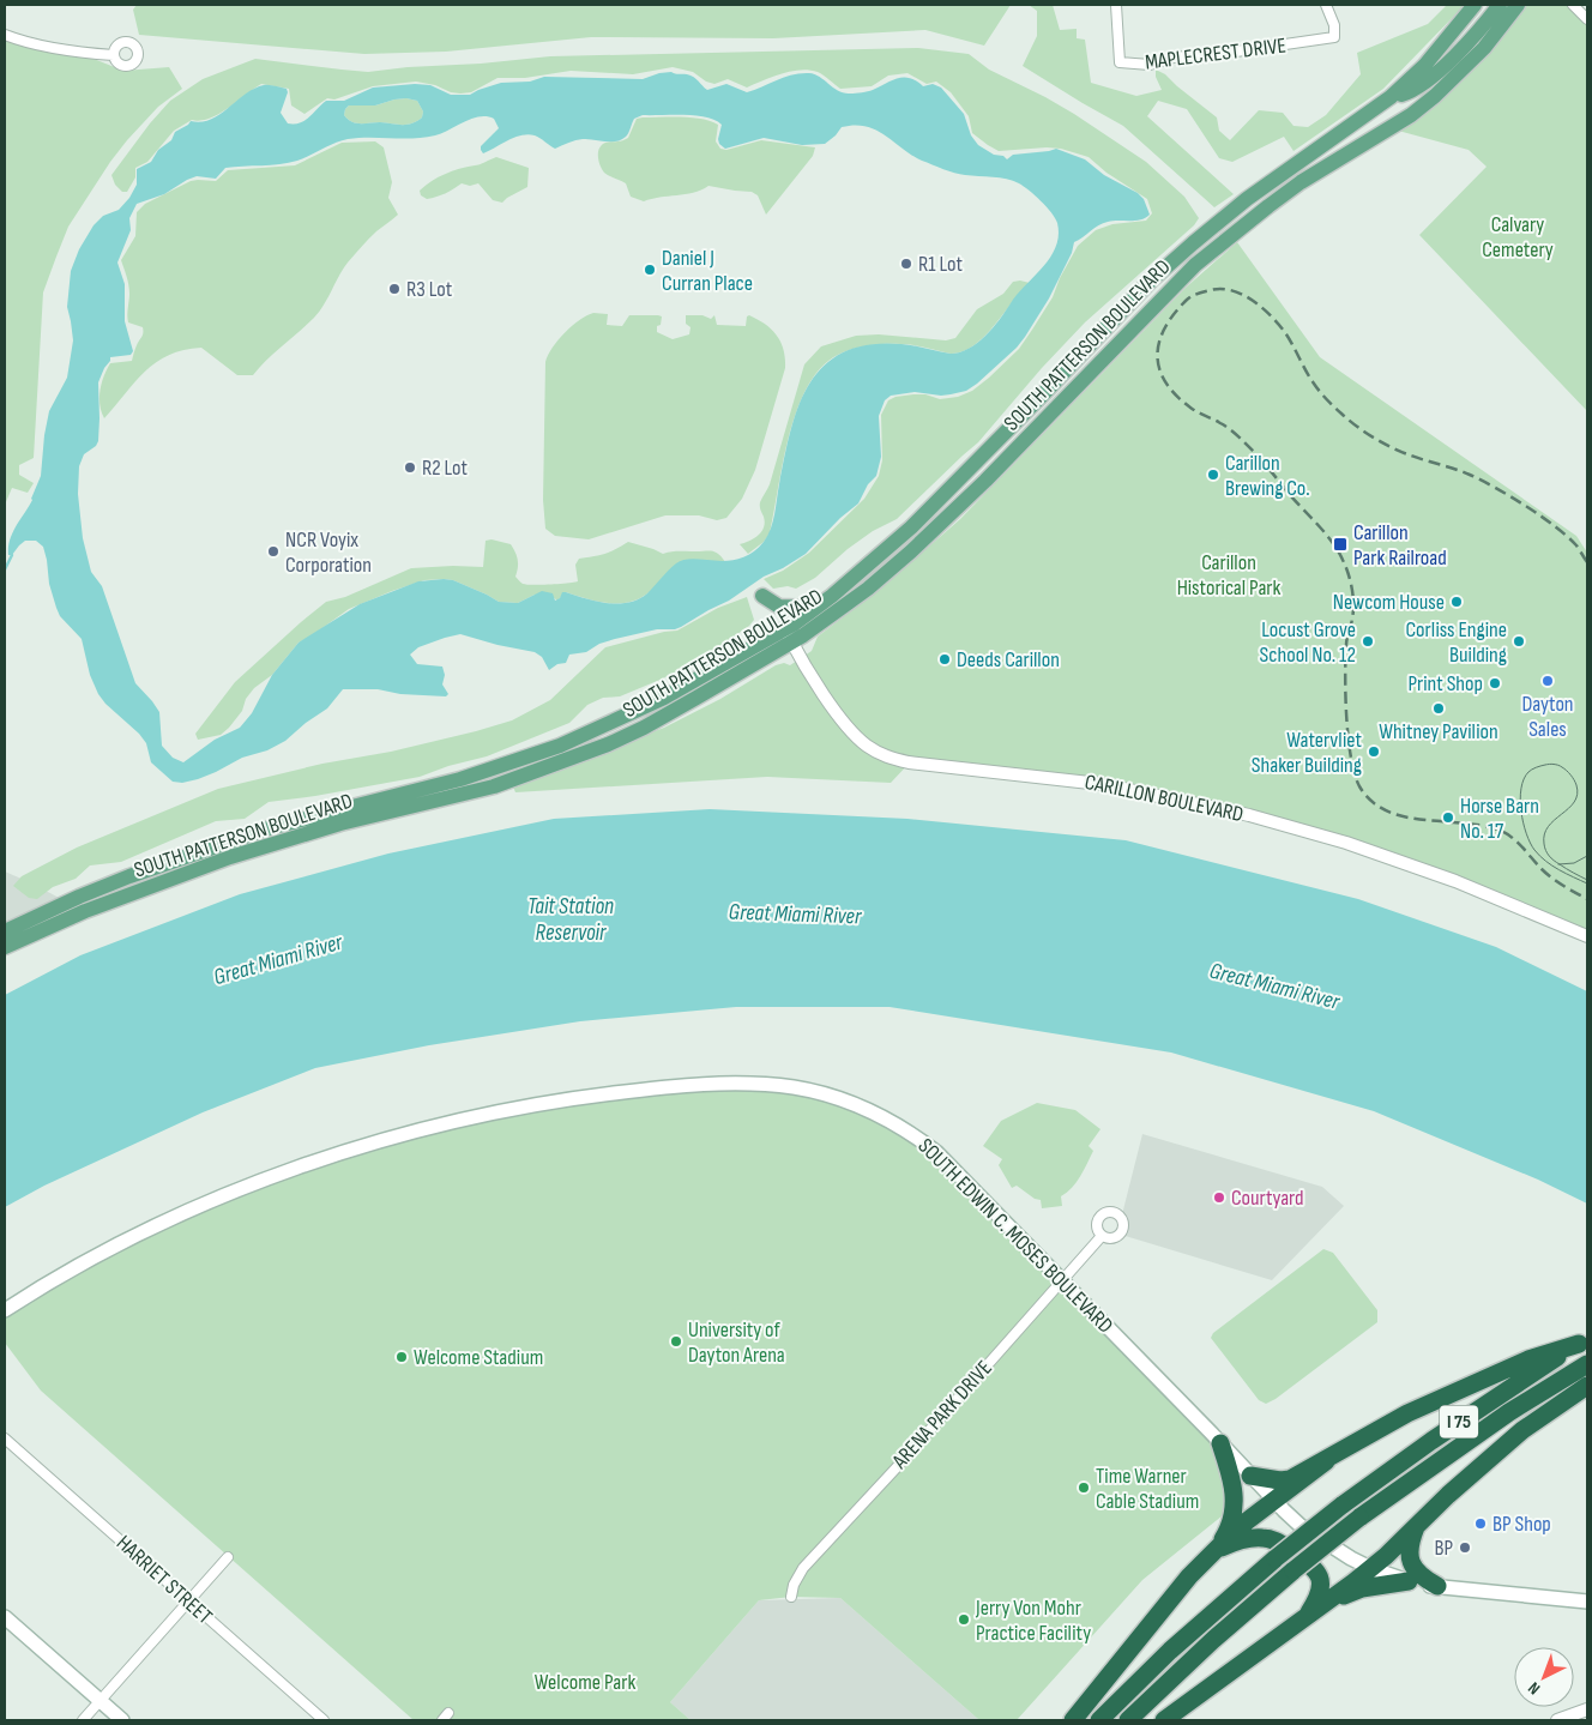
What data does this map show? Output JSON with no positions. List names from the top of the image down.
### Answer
{
  "streets": {
    "highway": ["I 75"],
    "main road": ["SOUTH PATTERSON BOULEVARD", "SOUTH EDWIN C. MOSES BOULEVARD"],
    "street": [
      "MAPLECREST DRIVE",
      "CARILLON BOULEVARD",
      "ARENA PARK DRIVE",
      "HARRIET STREET"
    ]
  },
  "crossings": [
    ["SOUTH PATTERSON BOULEVARD", "CARILLON BOULEVARD"],
    ["SOUTH EDWIN C. MOSES BOULEVARD", "ARENA PARK DRIVE"]
  ],
  "water": ["Tait Station Reservoir", "Great Miami River"],
  "parks": ["Calvary Cemetery", "Carillon Historical Park", "Welcome Park"],
  "places": {
    "other": [
      "R1 Lot",
      "Daniel J Curran Place",
      "R3 Lot",
      "R2 Lot",
      "Carillon Brewing Co.",
      "NCR Voyix Corporation",
      "Newcom House",
      "Locust Grove School No. 12",
      "Corliss Engine Building",
      "Deeds Carillon",
      "Dayton Sales",
      "Print Shop",
      "Whitney Pavilion",
      "Watervliet Shaker Building",
      "Horse Barn No. 17",
      "Courtyard",
      "University of Dayton Arena",
      "Welcome Stadium",
      "Time Warner Cable Stadium",
      "BP Shop",
      "BP",
      "Jerry Von Mohr Practice Facility"
    ],
    "transit": ["Carillon Park Railroad"]
  },
  "north": "bottom left"
}
